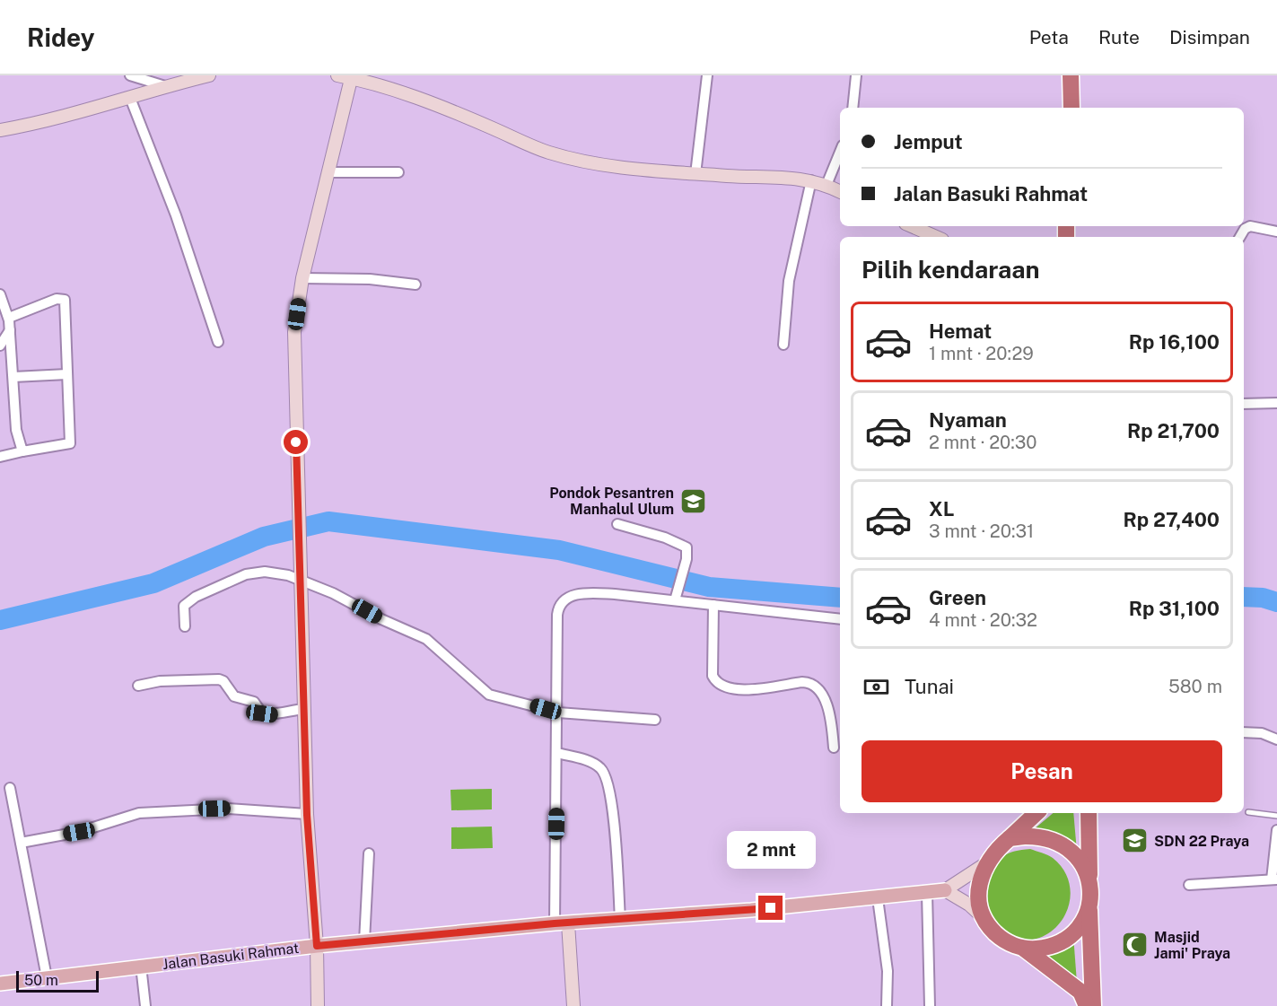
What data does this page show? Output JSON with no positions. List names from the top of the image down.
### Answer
{
  "streets": {
    "main road": ["Jalan Basuki Rahmat"]
  },
  "places": {
    "school or university": ["Pondok Pesantren Manhalul Ulum", "SDN 22 Praya"],
    "mosque": ["Masjid Jami' Praya"]
  },
  "scale_bar": "50 m",
  "page": {
    "header": "Ridey",
    "nav": ["Peta", "Rute", "Disimpan"],
    "banner": ["Jemput", "Jalan Basuki Rahmat"],
    "heading": "Pilih kendaraan",
    "list": [
      {
        "name": "Hemat",
        "note": "1 mnt · 20:29",
        "value": "Rp 16,100"
      },
      {
        "name": "Nyaman",
        "note": "2 mnt · 20:30",
        "value": "Rp 21,700"
      },
      {
        "name": "XL",
        "note": "3 mnt · 20:31",
        "value": "Rp 27,400"
      },
      {
        "name": "Green",
        "note": "4 mnt · 20:32",
        "value": "Rp 31,100"
      }
    ],
    "pay": ["Tunai", "580 m"],
    "buttons": "Pesan",
    "bubble": "2 mnt",
    "scale": "50 m"
  }
}
